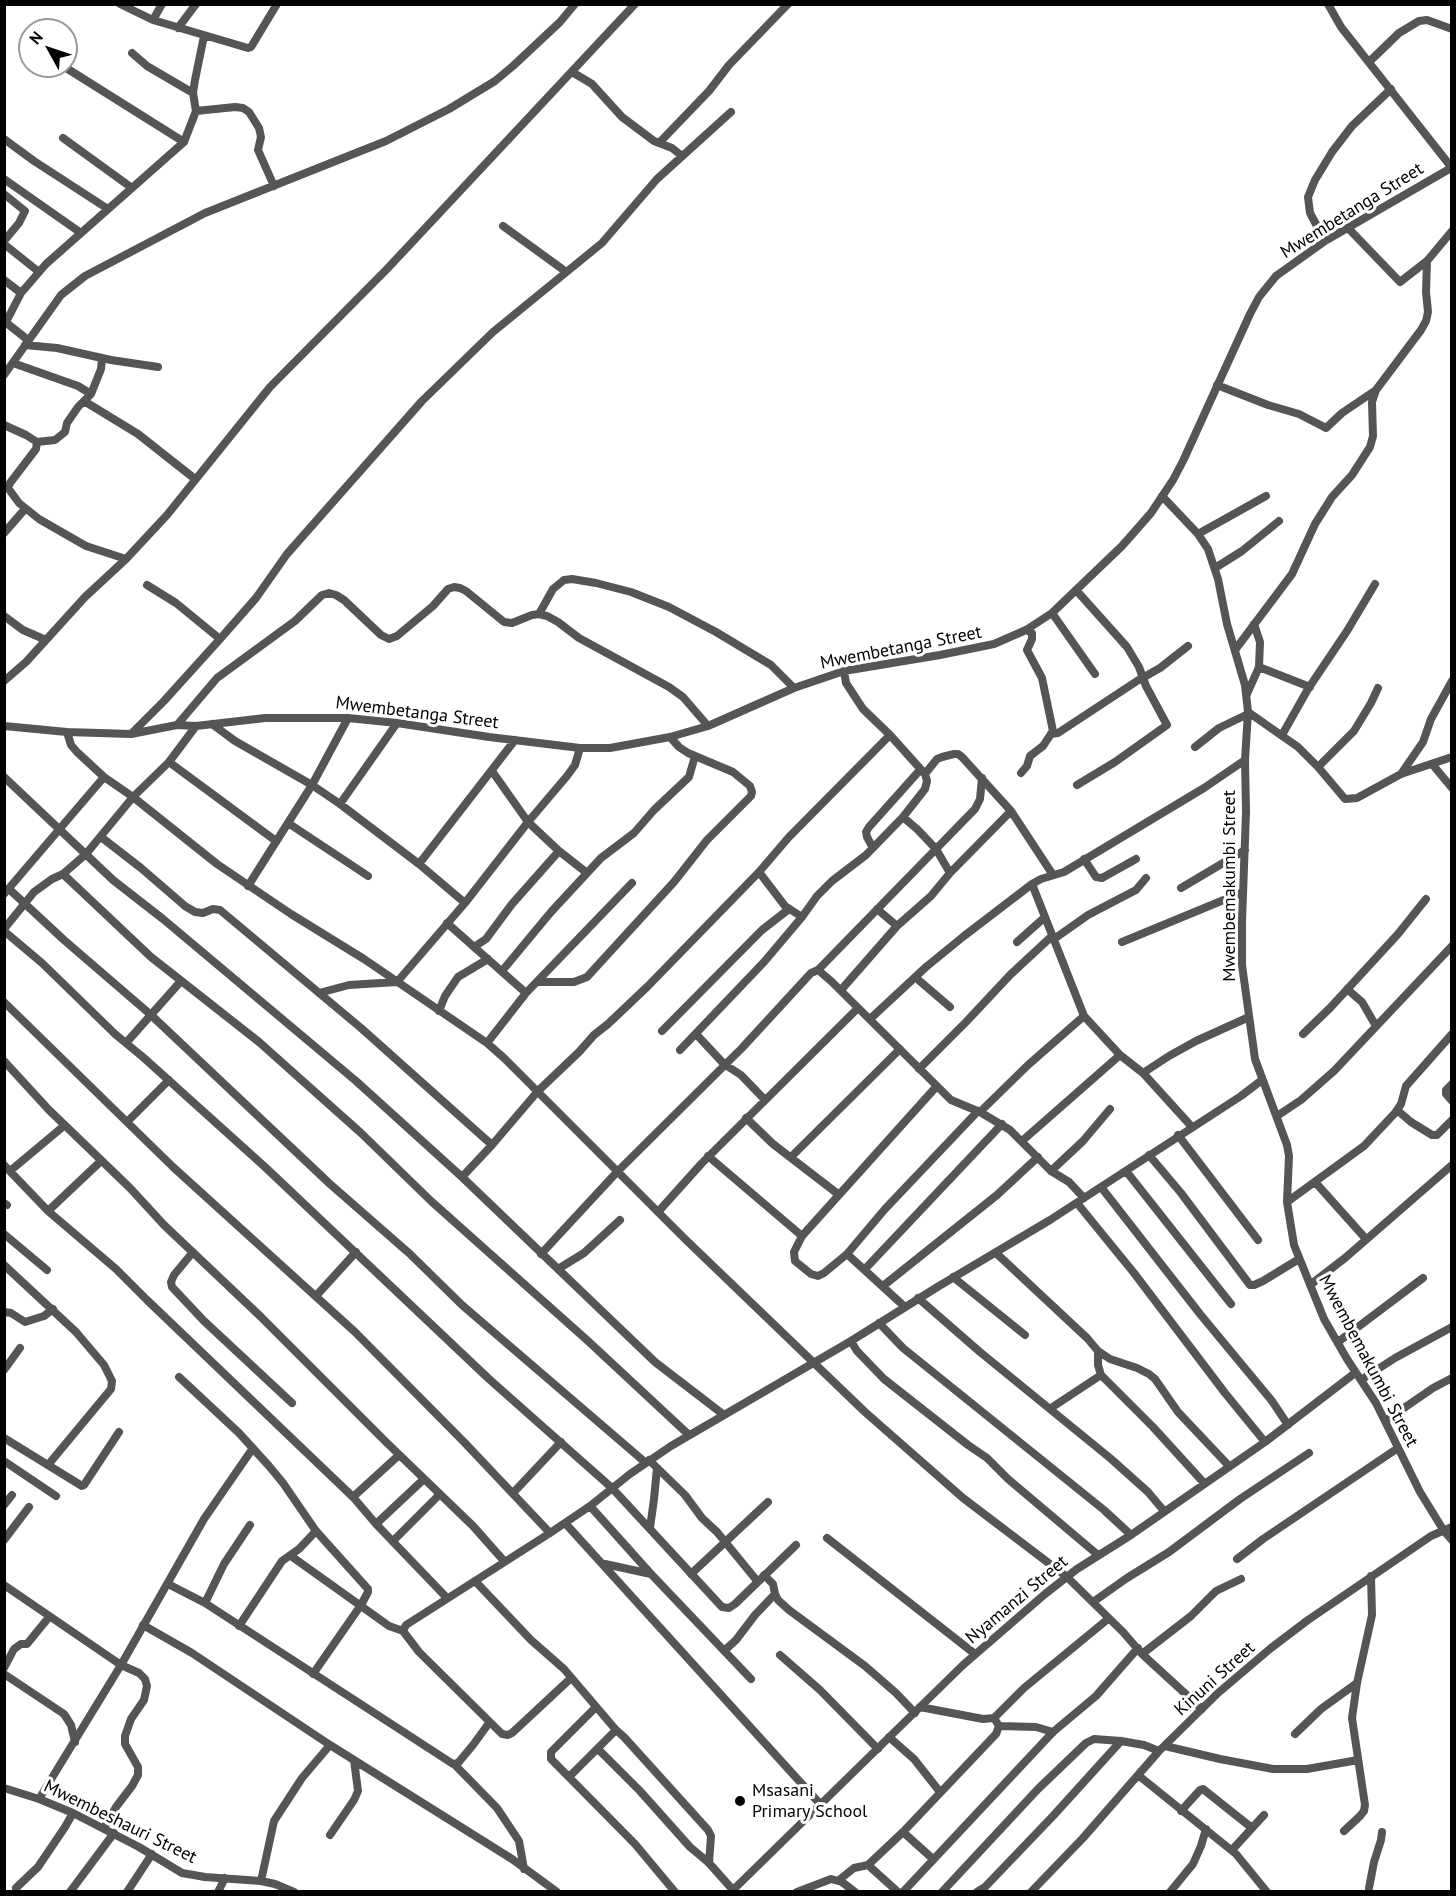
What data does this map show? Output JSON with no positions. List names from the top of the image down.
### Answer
{
  "streets": {
    "street": [
      "Mwembetanga Street",
      "Mwembemakumbi Street",
      "Nyamanzi Street",
      "Kinuni Street",
      "Mwembeshauri Street"
    ]
  },
  "crossings": [
    ["Mwembetanga Street", "Mwembemakumbi Street"],
    ["Mwembemakumbi Street", "Nyamanzi Street"],
    ["Mwembemakumbi Street", "Kinuni Street"]
  ],
  "places": ["Msasani Primary School"],
  "north": "top left"
}
